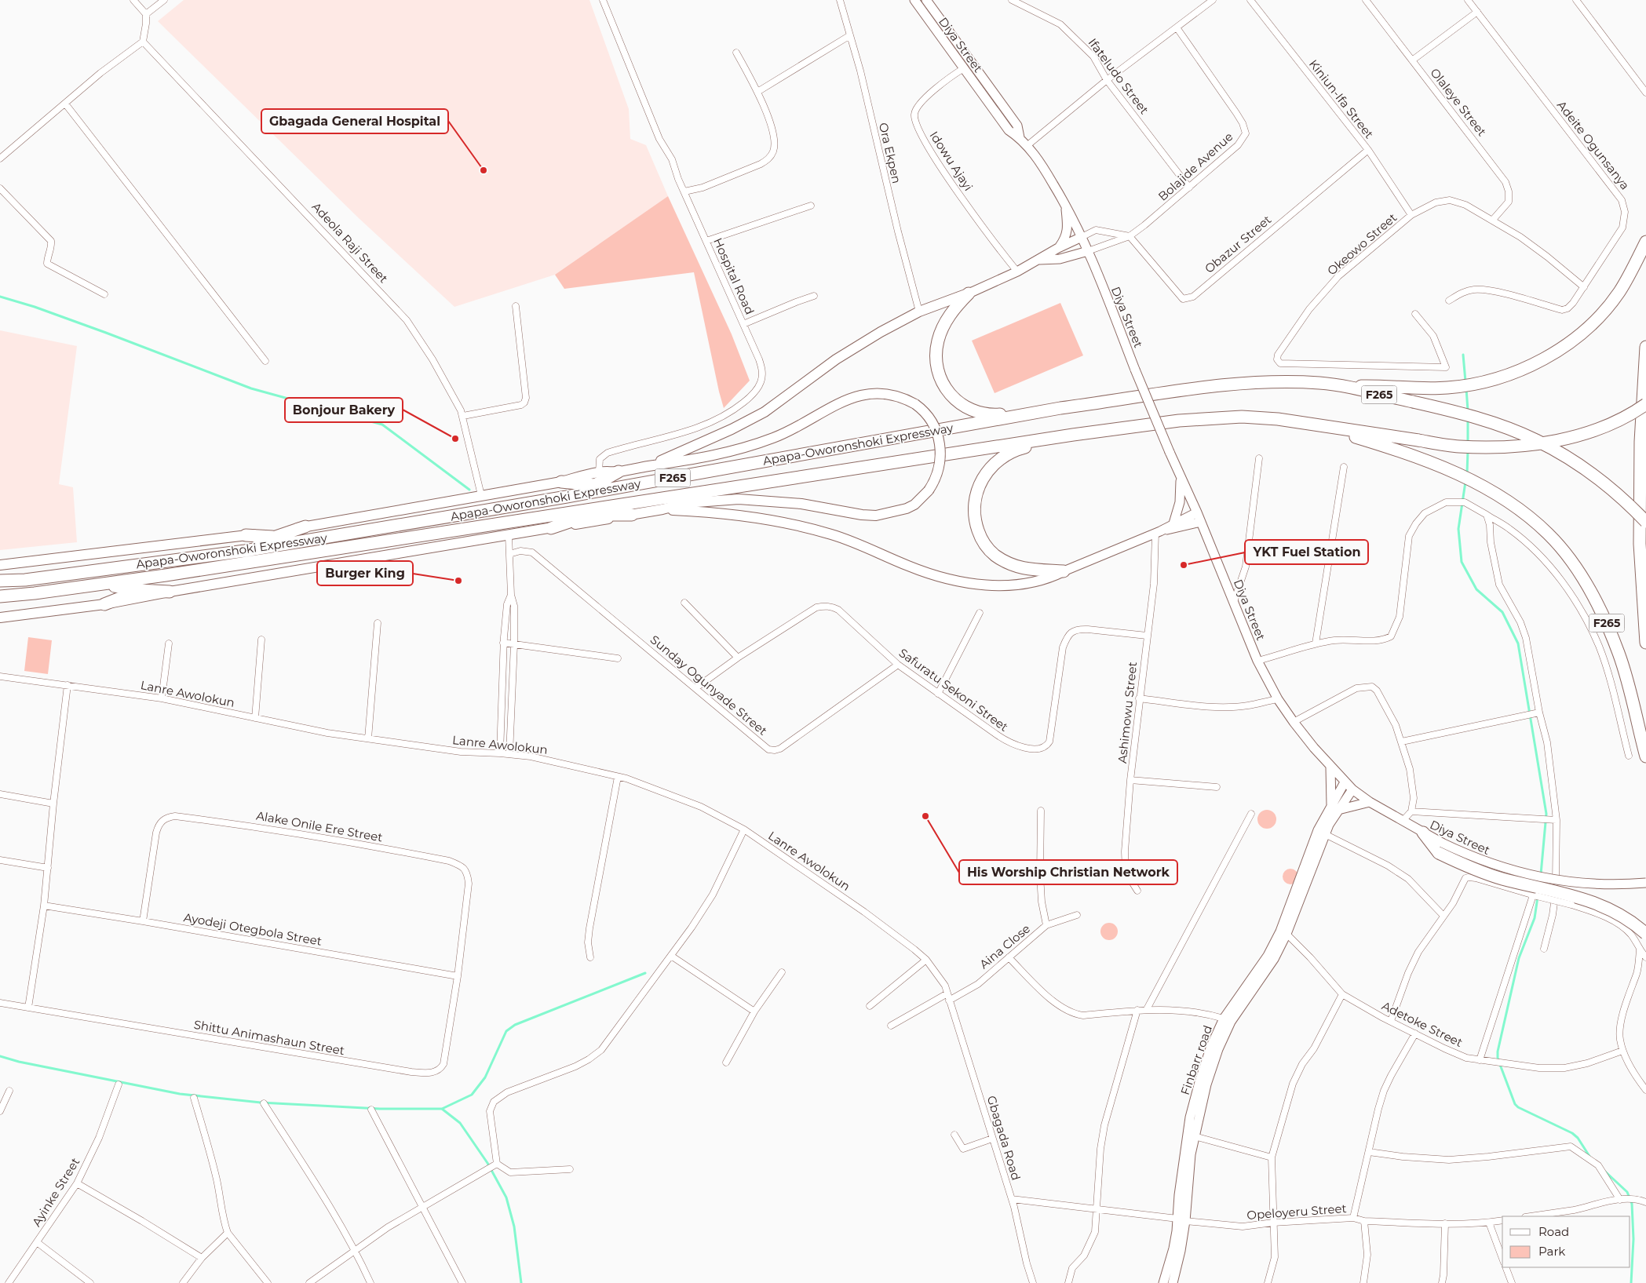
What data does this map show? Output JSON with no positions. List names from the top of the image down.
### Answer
{
  "streets": {
    "highway": ["F265", "Apapa-Oworonshoki Expressway"],
    "main road": ["Diya Street", "Finbarr road"],
    "street": [
      "Ifateludo Street",
      "Kiniun-Ifa Street",
      "Olaleye Street",
      "Adeite Ogunsanya",
      "Ora Ekpen",
      "Idowu Ajayi",
      "Bolajide Avenue",
      "Adeola Raji Street",
      "Obazur Street",
      "Okeowo Street",
      "Hospital Road",
      "Sunday Ogunyade Street",
      "Safuratu Sekoni Street",
      "Lanre Awolokun",
      "Ashimowu Street",
      "Alake Onile Ere Street",
      "Ayodeji Otegbola Street",
      "Aina Close",
      "Adetoke Street",
      "Shittu Animashaun Street",
      "Gbagada Road",
      "Ayinke Street",
      "Opeloyeru Street"
    ]
  },
  "crossings": [
    ["Diya Street", "Idowu Ajayi"],
    ["Diya Street", "Bolajide Avenue"],
    ["Ifateludo Street", "Bolajide Avenue"],
    ["Kiniun-Ifa Street", "Obazur Street"],
    ["Kiniun-Ifa Street", "Okeowo Street"],
    ["Olaleye Street", "Okeowo Street"],
    ["Adeite Ogunsanya", "Okeowo Street"],
    ["Bolajide Avenue", "Obazur Street"],
    ["Adeola Raji Street", "Apapa-Oworonshoki Expressway"],
    ["Hospital Road", "Apapa-Oworonshoki Expressway"],
    ["F265", "Apapa-Oworonshoki Expressway"],
    ["Sunday Ogunyade Street", "Safuratu Sekoni Street"],
    ["Safuratu Sekoni Street", "Ashimowu Street"],
    ["Lanre Awolokun", "Aina Close"],
    ["Lanre Awolokun", "Gbagada Road"],
    ["Alake Onile Ere Street", "Ayodeji Otegbola Street"],
    ["Alake Onile Ere Street", "Shittu Animashaun Street"],
    ["Ayodeji Otegbola Street", "Shittu Animashaun Street"],
    ["Aina Close", "Gbagada Road"],
    ["Adetoke Street", "Finbarr road"],
    ["Finbarr road", "Opeloyeru Street"],
    ["Gbagada Road", "Opeloyeru Street"]
  ],
  "places": [
    "Gbagada General Hospital",
    "Bonjour Bakery",
    "YKT Fuel Station",
    "Burger King",
    "His Worship Christian Network"
  ],
  "legend": ["Road", "Park"]
}
